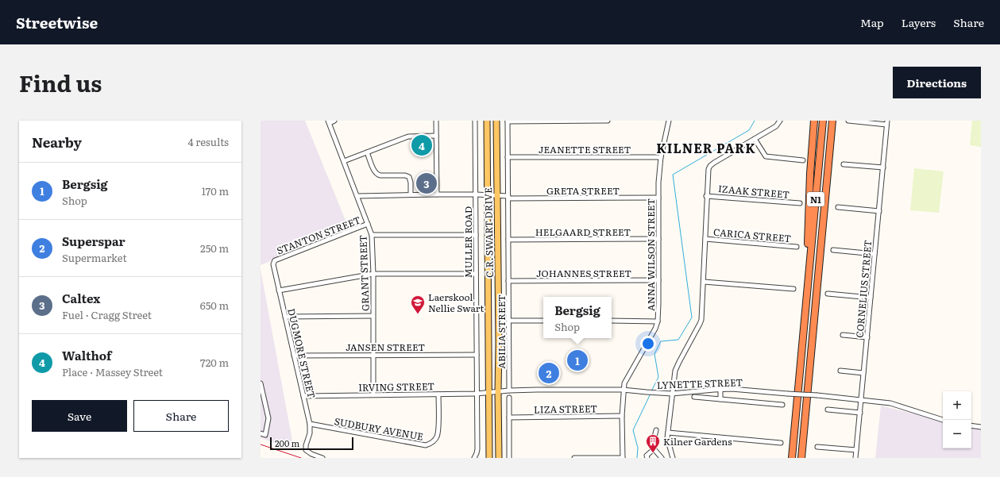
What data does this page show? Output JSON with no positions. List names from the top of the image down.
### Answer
{
  "streets": {
    "highway": ["N1"],
    "main road": ["C.R. SWART DRIVE"],
    "street": [
      "JEANETTE STREET",
      "GRETA STREET",
      "IZAAK STREET",
      "HELGAARD STREET",
      "STANTON STREET",
      "CARICA STREET",
      "MULLER ROAD",
      "ANNA WILSON STREET",
      "GRANT STREET",
      "JOHANNES STREET",
      "CORNELIUS STREET",
      "ABILIA STREET",
      "JANSEN STREET",
      "DUGMORE STREET",
      "LYNETTE STREET",
      "IRVING STREET",
      "LIZA STREET",
      "SUDBURY AVENUE"
    ]
  },
  "crossings": [
    ["JEANETTE STREET", "ANNA WILSON STREET"],
    ["JEANETTE STREET", "ABILIA STREET"],
    ["GRETA STREET", "C.R. SWART DRIVE"],
    ["GRETA STREET", "MULLER ROAD"],
    ["GRETA STREET", "ANNA WILSON STREET"],
    ["GRETA STREET", "GRANT STREET"],
    ["GRETA STREET", "ABILIA STREET"],
    ["HELGAARD STREET", "ANNA WILSON STREET"],
    ["HELGAARD STREET", "ABILIA STREET"],
    ["C.R. SWART DRIVE", "LYNETTE STREET"],
    ["C.R. SWART DRIVE", "IRVING STREET"],
    ["STANTON STREET", "GRANT STREET"],
    ["STANTON STREET", "DUGMORE STREET"],
    ["MULLER ROAD", "JANSEN STREET"],
    ["MULLER ROAD", "IRVING STREET"],
    ["ANNA WILSON STREET", "JOHANNES STREET"],
    ["ANNA WILSON STREET", "LYNETTE STREET"],
    ["ANNA WILSON STREET", "LIZA STREET"],
    ["GRANT STREET", "JANSEN STREET"],
    ["GRANT STREET", "IRVING STREET"],
    ["JOHANNES STREET", "ABILIA STREET"],
    ["CORNELIUS STREET", "LYNETTE STREET"],
    ["ABILIA STREET", "LYNETTE STREET"],
    ["JANSEN STREET", "DUGMORE STREET"],
    ["DUGMORE STREET", "IRVING STREET"],
    ["DUGMORE STREET", "SUDBURY AVENUE"],
    ["LYNETTE STREET", "IRVING STREET"],
    ["IRVING STREET", "SUDBURY AVENUE"]
  ],
  "districts": ["KILNER PARK"],
  "places": {
    "school or university": ["Laerskool Nellie Swart"],
    "building": ["Kilner Gardens"]
  },
  "scale_bar": "200 m",
  "page": {
    "header": "Streetwise",
    "nav": ["Map", "Layers", "Share"],
    "title": "Find us",
    "buttons": [
      "Directions",
      ["Save", "Share"]
    ],
    "heading": ["Nearby", "4 results"],
    "pins": [
      "4",
      "3",
      "1",
      "2"
    ],
    "list": [
      {
        "mark": "1",
        "name": "Bergsig",
        "note": "Shop",
        "value": "170 m"
      },
      {
        "mark": "2",
        "name": "Superspar",
        "note": "Supermarket",
        "value": "250 m"
      },
      {
        "mark": "3",
        "name": "Caltex",
        "note": "Fuel · Cragg Street",
        "value": "650 m"
      },
      {
        "mark": "4",
        "name": "Walthof",
        "note": "Place · Massey Street",
        "value": "720 m"
      }
    ],
    "popup": ["Bergsig", "Shop"],
    "map_buttons": ["+", "−"],
    "scale": "200 m"
  }
}
